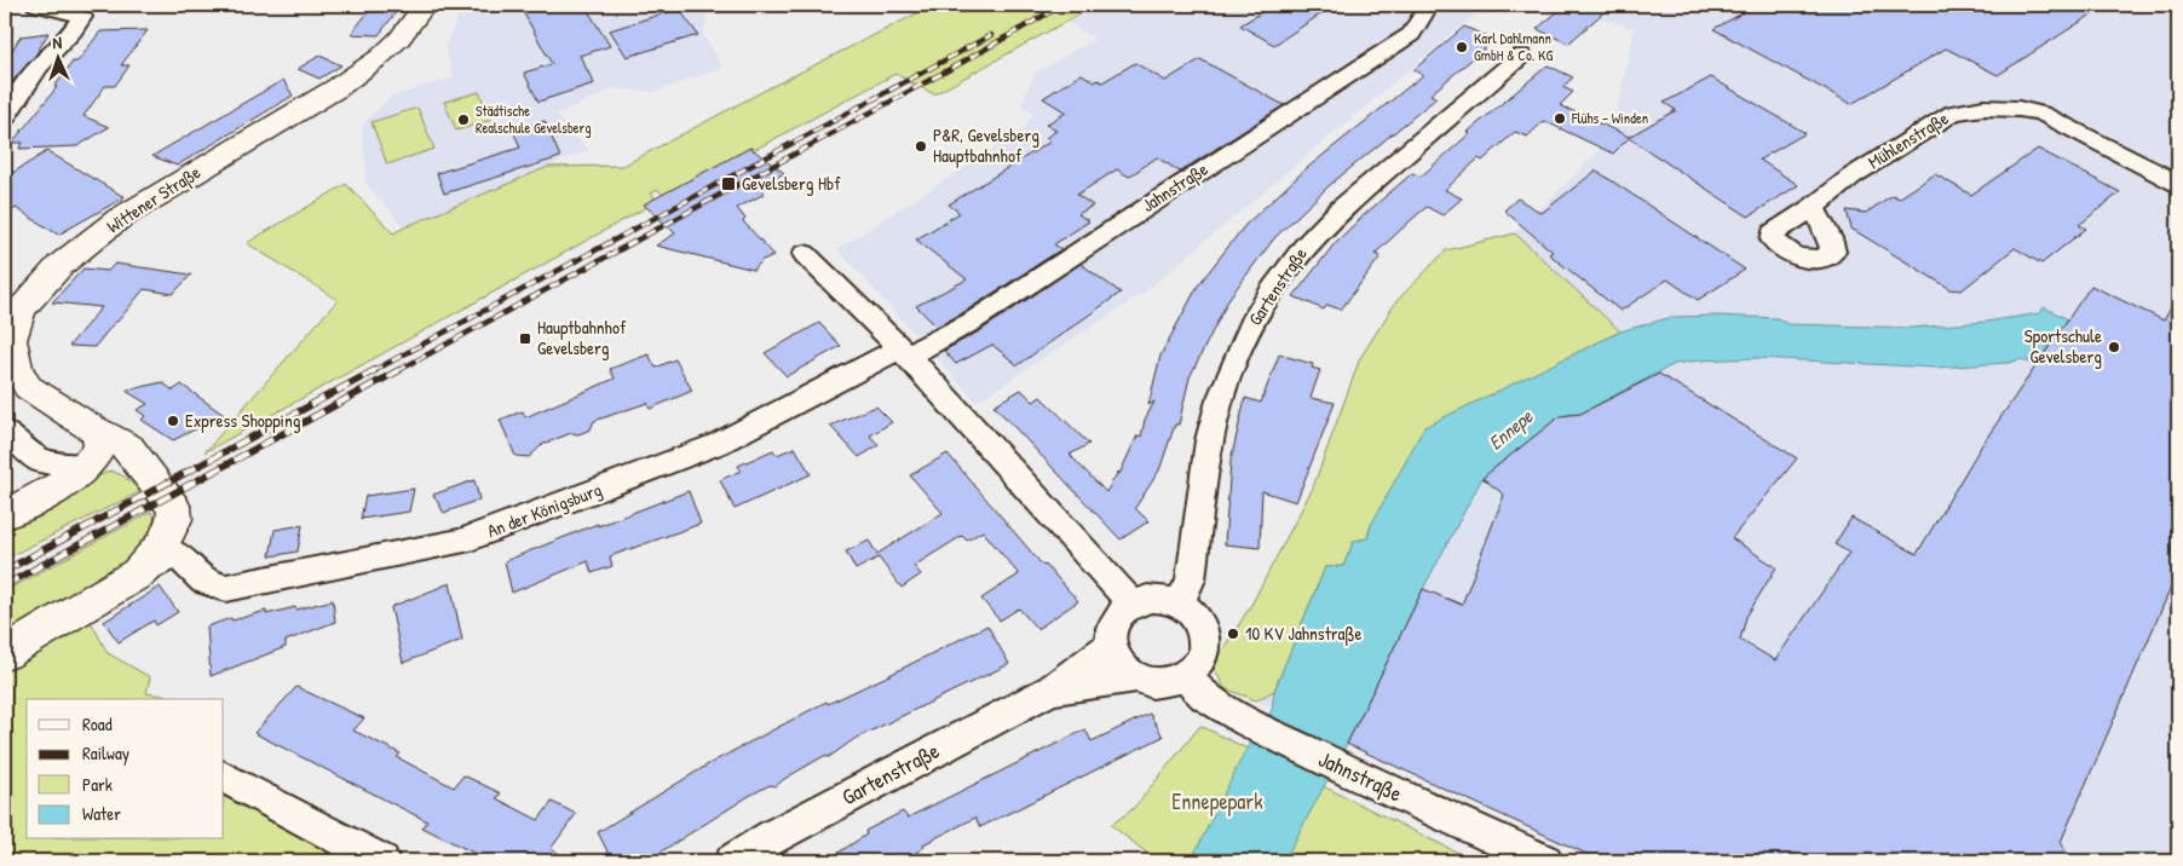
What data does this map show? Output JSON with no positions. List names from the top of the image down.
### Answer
{
  "streets": {
    "main road": ["Wittener Straße"],
    "street": [
      "Mühlenstraße",
      "Jahnstraße",
      "Gartenstraße",
      "An der Königsburg"
    ]
  },
  "crossings": [
    ["Jahnstraße", "Gartenstraße"],
    ["Jahnstraße", "An der Königsburg"],
    ["Wittener Straße", "An der Königsburg"]
  ],
  "water": ["Ennepe"],
  "parks": ["Ennepepark"],
  "places": {
    "other": [
      "Karl Dahlmann GmbH & Co. KG",
      "Flühs – Winden",
      "Städtische Realschule Gevelsberg",
      "P&R, Gevelsberg Hauptbahnhof",
      "Sportschule Gevelsberg",
      "Express Shopping",
      "10 KV Jahnstraße"
    ],
    "transit": ["Gevelsberg Hbf", "Hauptbahnhof Gevelsberg"]
  },
  "legend": [
    "Road",
    "Railway",
    "Park",
    "Water"
  ],
  "north": "top"
}
